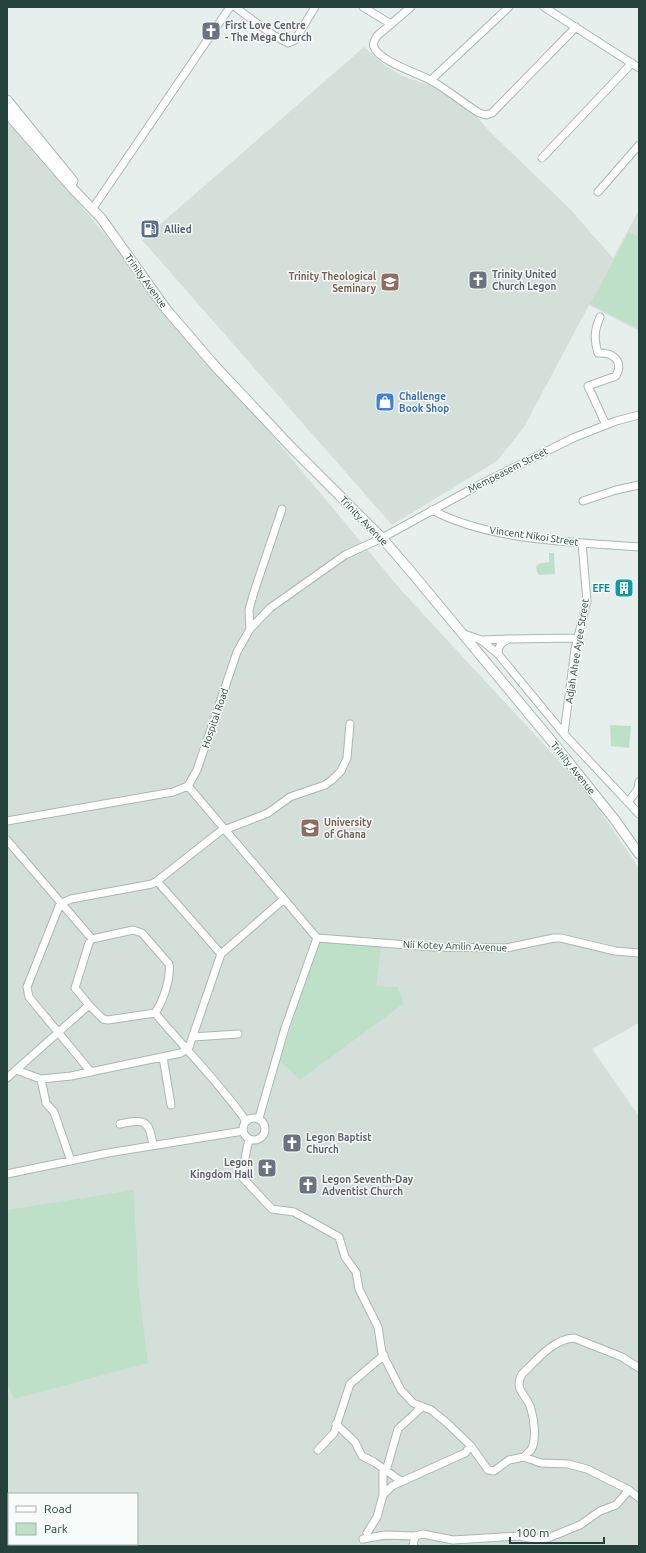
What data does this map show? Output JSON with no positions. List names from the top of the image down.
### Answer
{
  "streets": {
    "street": [
      "Trinity Avenue",
      "Mempeasem Street",
      "Vincent Nikoi Street",
      "Adjah Ahee Ayee Street",
      "Hospital Road",
      "Nii Kotey Amlin Avenue"
    ]
  },
  "crossings": [
    ["Trinity Avenue", "Mempeasem Street"],
    ["Trinity Avenue", "Hospital Road"],
    ["Mempeasem Street", "Vincent Nikoi Street"],
    ["Mempeasem Street", "Hospital Road"],
    ["Vincent Nikoi Street", "Adjah Ahee Ayee Street"]
  ],
  "places": {
    "church": [
      "First Love Centre - The Mega Church",
      "Trinity United Church Legon",
      "Legon Baptist Church",
      "Legon Kingdom Hall",
      "Legon Seventh-Day Adventist Church"
    ],
    "fuel station": ["Allied"],
    "school or university": ["Trinity Theological Seminary", "University of Ghana"],
    "shop": ["Challenge Book Shop"],
    "building": ["EFE"]
  },
  "legend": ["Road", "Park"],
  "scale_bar": "100 m"
}
